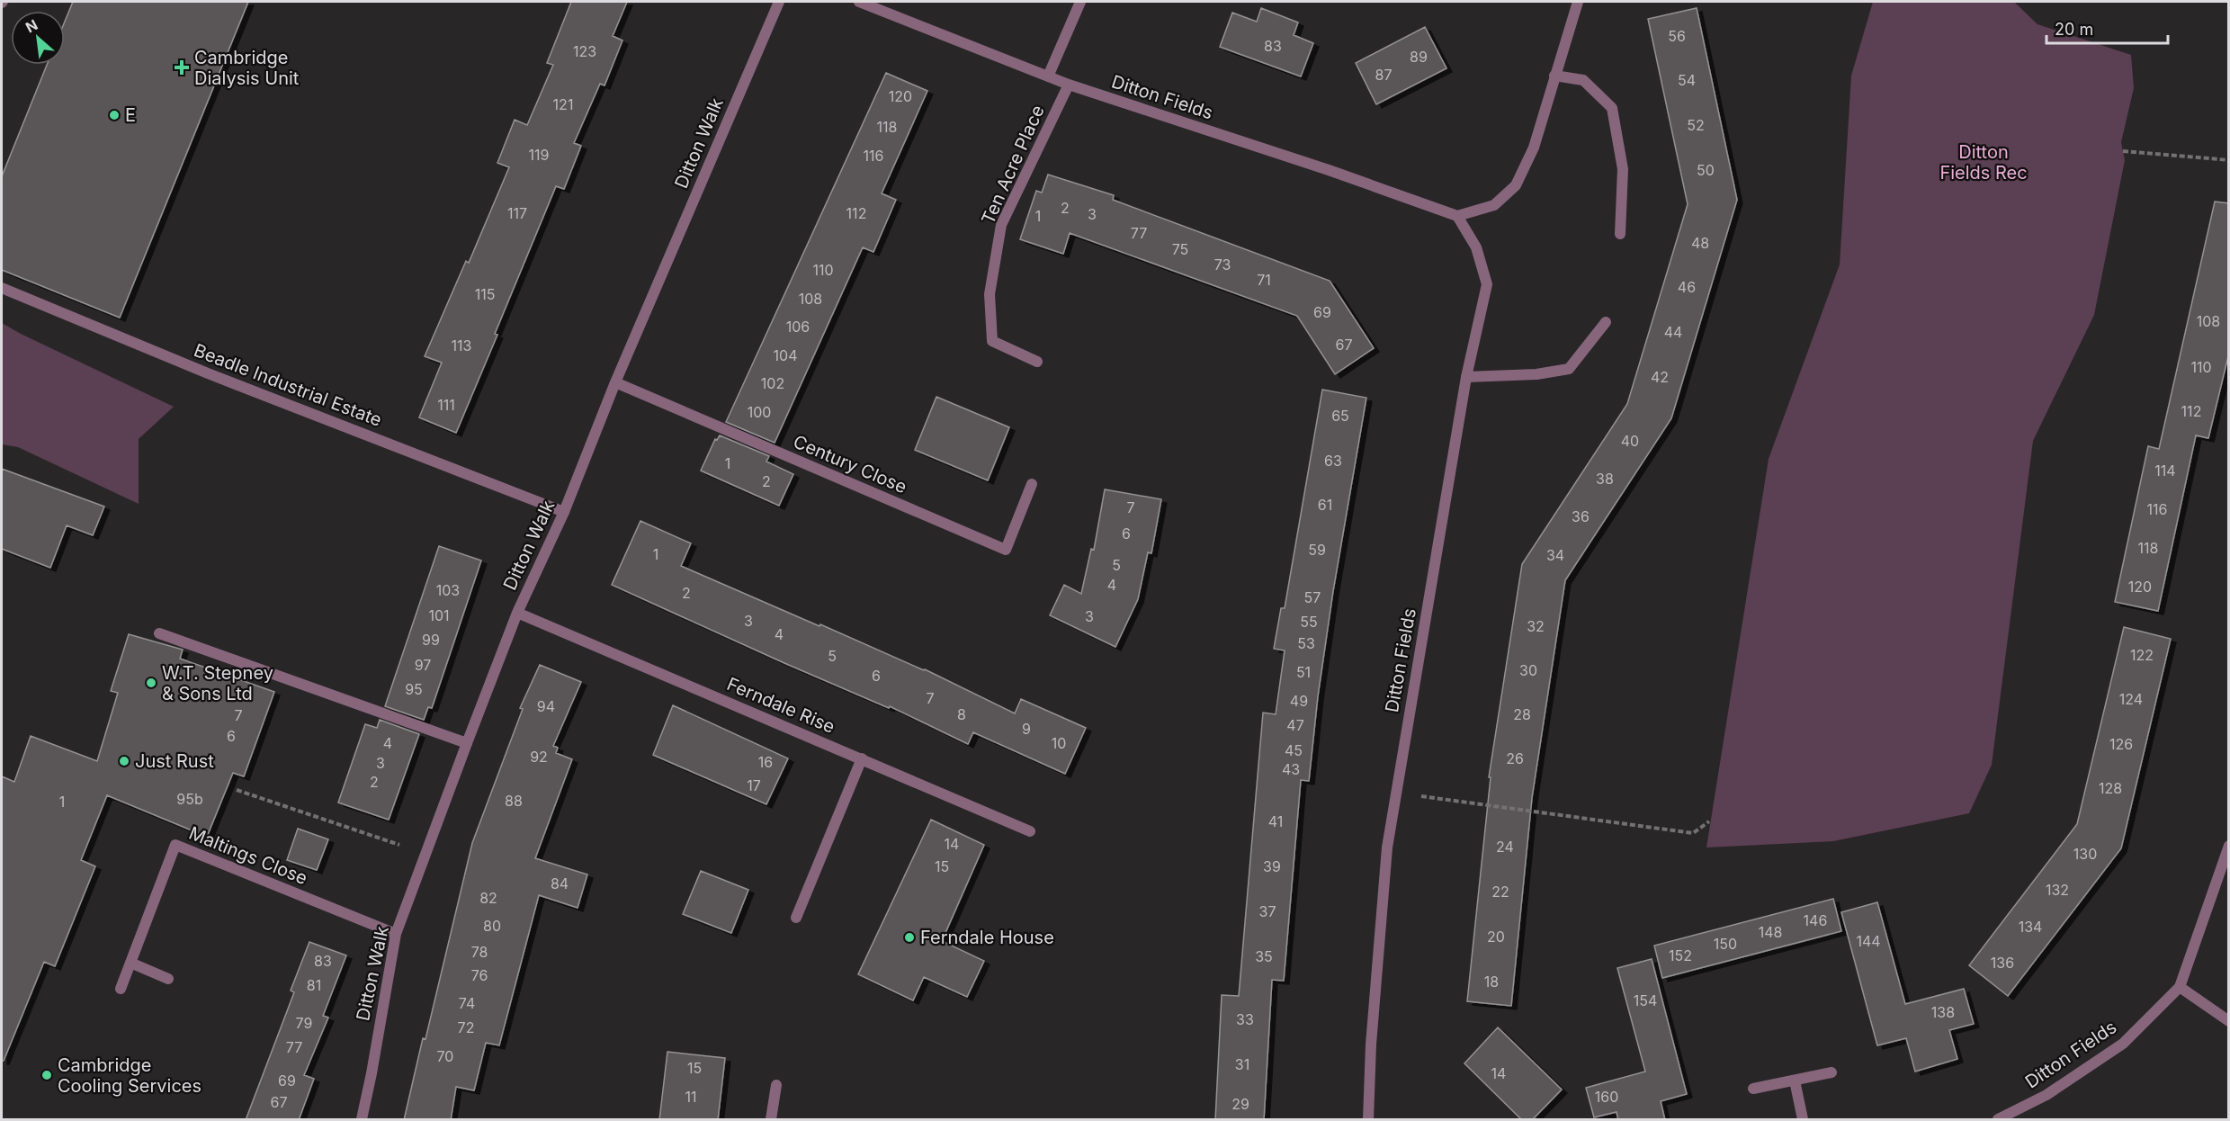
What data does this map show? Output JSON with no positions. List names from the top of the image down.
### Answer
{
  "streets": {
    "street": [
      "Ditton Fields",
      "Ditton Walk",
      "Ten Acre Place",
      "Beadle Industrial Estate",
      "Century Close",
      "Ferndale Rise",
      "Maltings Close"
    ]
  },
  "crossings": [
    ["Ditton Fields", "Ten Acre Place"],
    ["Ditton Walk", "Beadle Industrial Estate"],
    ["Ditton Walk", "Century Close"],
    ["Ditton Walk", "Ferndale Rise"],
    ["Ditton Walk", "Maltings Close"]
  ],
  "parks": ["Ditton Fields Rec"],
  "places": {
    "health": ["Cambridge Dialysis Unit"],
    "other": [
      "E",
      "W.T. Stepney & Sons Ltd",
      "Just Rust",
      "Ferndale House",
      "Cambridge Cooling Services"
    ]
  },
  "house_numbers": [
    "56",
    "83",
    "123",
    "89",
    "87",
    "54",
    "120",
    "121",
    "52",
    "118",
    "119",
    "116",
    "50",
    "2",
    "117",
    "112",
    "3",
    "1",
    "77",
    "48",
    "75",
    "73",
    "110",
    "71",
    "46",
    "115",
    "108",
    "69",
    "108",
    "106",
    "44",
    "67",
    "113",
    "104",
    "110",
    "42",
    "102",
    "111",
    "112",
    "100",
    "65",
    "40",
    "63",
    "1",
    "114",
    "38",
    "2",
    "61",
    "7",
    "116",
    "36",
    "6",
    "118",
    "59",
    "1",
    "34",
    "5",
    "4",
    "120",
    "103",
    "2",
    "57",
    "101",
    "3",
    "3",
    "55",
    "32",
    "4",
    "99",
    "53",
    "122",
    "5",
    "97",
    "30",
    "51",
    "6",
    "95",
    "7",
    "124",
    "49",
    "94",
    "8",
    "28",
    "7",
    "47",
    "9",
    "6",
    "4",
    "10",
    "126",
    "45",
    "92",
    "26",
    "16",
    "3",
    "43",
    "2",
    "17",
    "128",
    "95b",
    "88",
    "1",
    "41",
    "14",
    "24",
    "130",
    "15",
    "39",
    "84",
    "132",
    "22",
    "82",
    "37",
    "146",
    "80",
    "134",
    "148",
    "20",
    "144",
    "150",
    "78",
    "152",
    "35",
    "83",
    "136",
    "76",
    "18",
    "81",
    "154",
    "74",
    "138",
    "33",
    "79",
    "72",
    "77",
    "70",
    "31",
    "15",
    "14",
    "69",
    "11",
    "160",
    "67",
    "29"
  ],
  "scale_bar": "20 m",
  "north": "top left"
}
